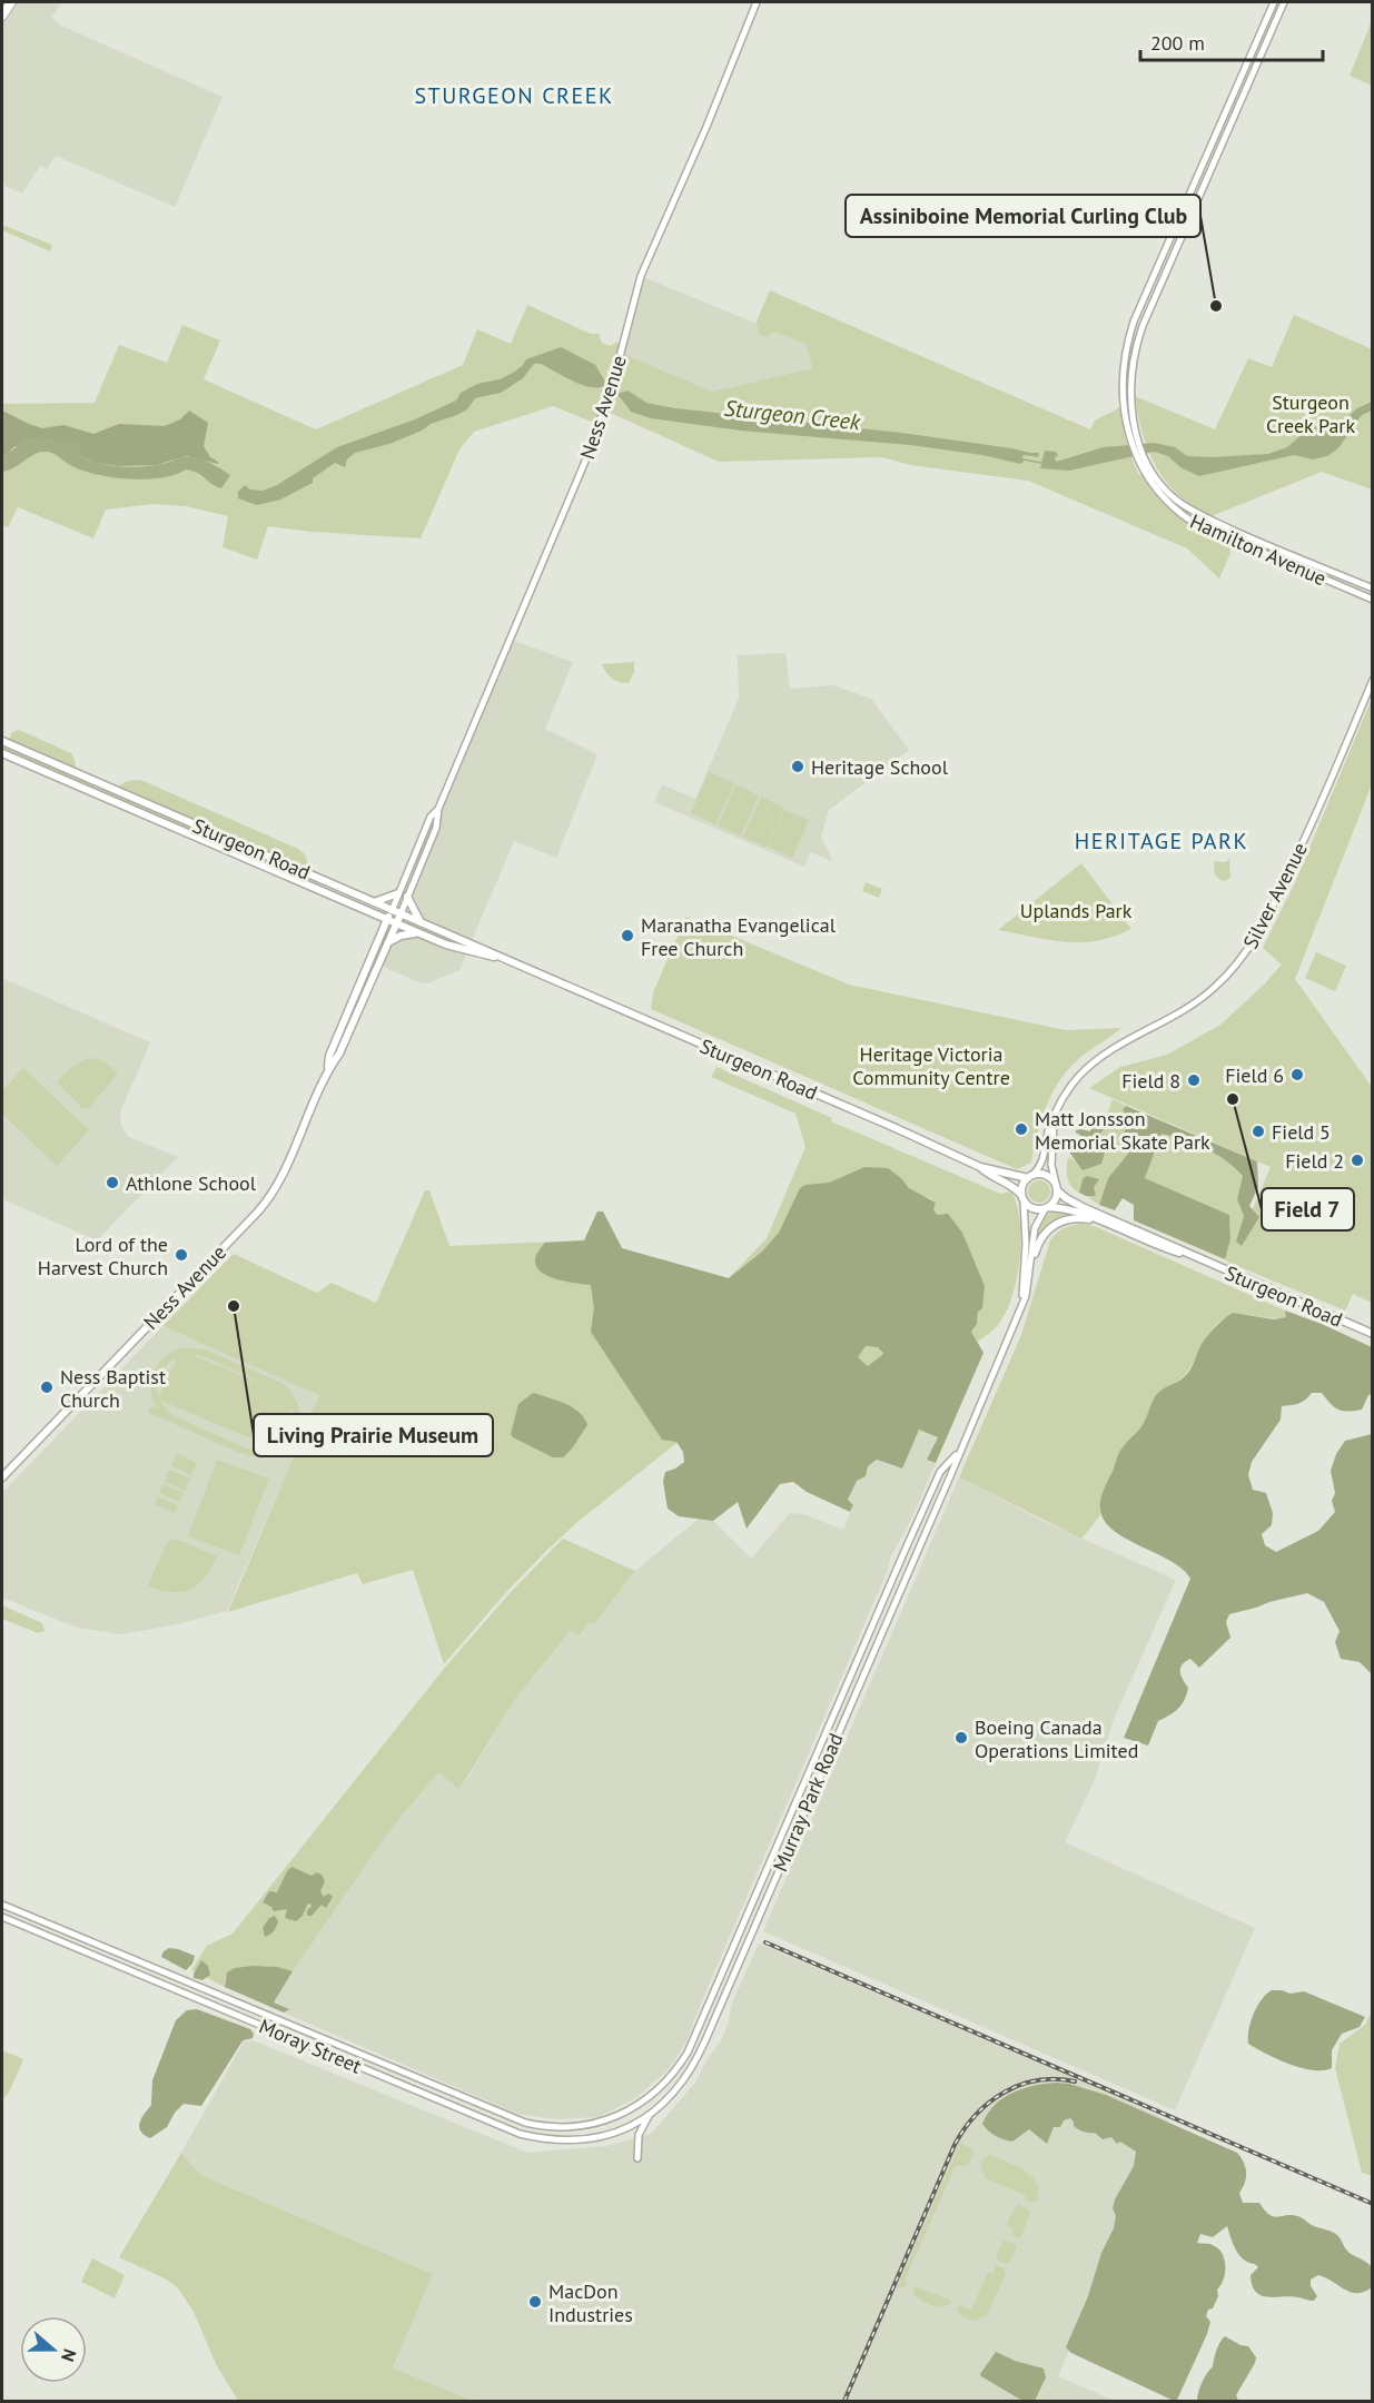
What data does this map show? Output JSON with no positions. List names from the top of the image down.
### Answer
{
  "streets": {
    "main road": ["Ness Avenue", "Sturgeon Road"],
    "street": [
      "Hamilton Avenue",
      "Silver Avenue",
      "Murray Park Road",
      "Moray Street"
    ]
  },
  "crossings": [
    ["Ness Avenue", "Sturgeon Road"],
    ["Sturgeon Road", "Silver Avenue"],
    ["Sturgeon Road", "Murray Park Road"],
    ["Silver Avenue", "Murray Park Road"],
    ["Murray Park Road", "Moray Street"]
  ],
  "districts": ["STURGEON CREEK", "HERITAGE PARK"],
  "water": ["Sturgeon Creek"],
  "parks": ["Sturgeon Creek Park", "Uplands Park", "Heritage Victoria Community Centre"],
  "places": [
    "Assiniboine Memorial Curling Club",
    "Heritage School",
    "Maranatha Evangelical Free Church",
    "Field 6",
    "Field 8",
    "Field 7",
    "Matt Jonsson Memorial Skate Park",
    "Field 5",
    "Field 2",
    "Athlone School",
    "Lord of the Harvest Church",
    "Living Prairie Museum",
    "Ness Baptist Church",
    "Boeing Canada Operations Limited",
    "MacDon Industries"
  ],
  "scale_bar": "200 m",
  "north": "right"
}
